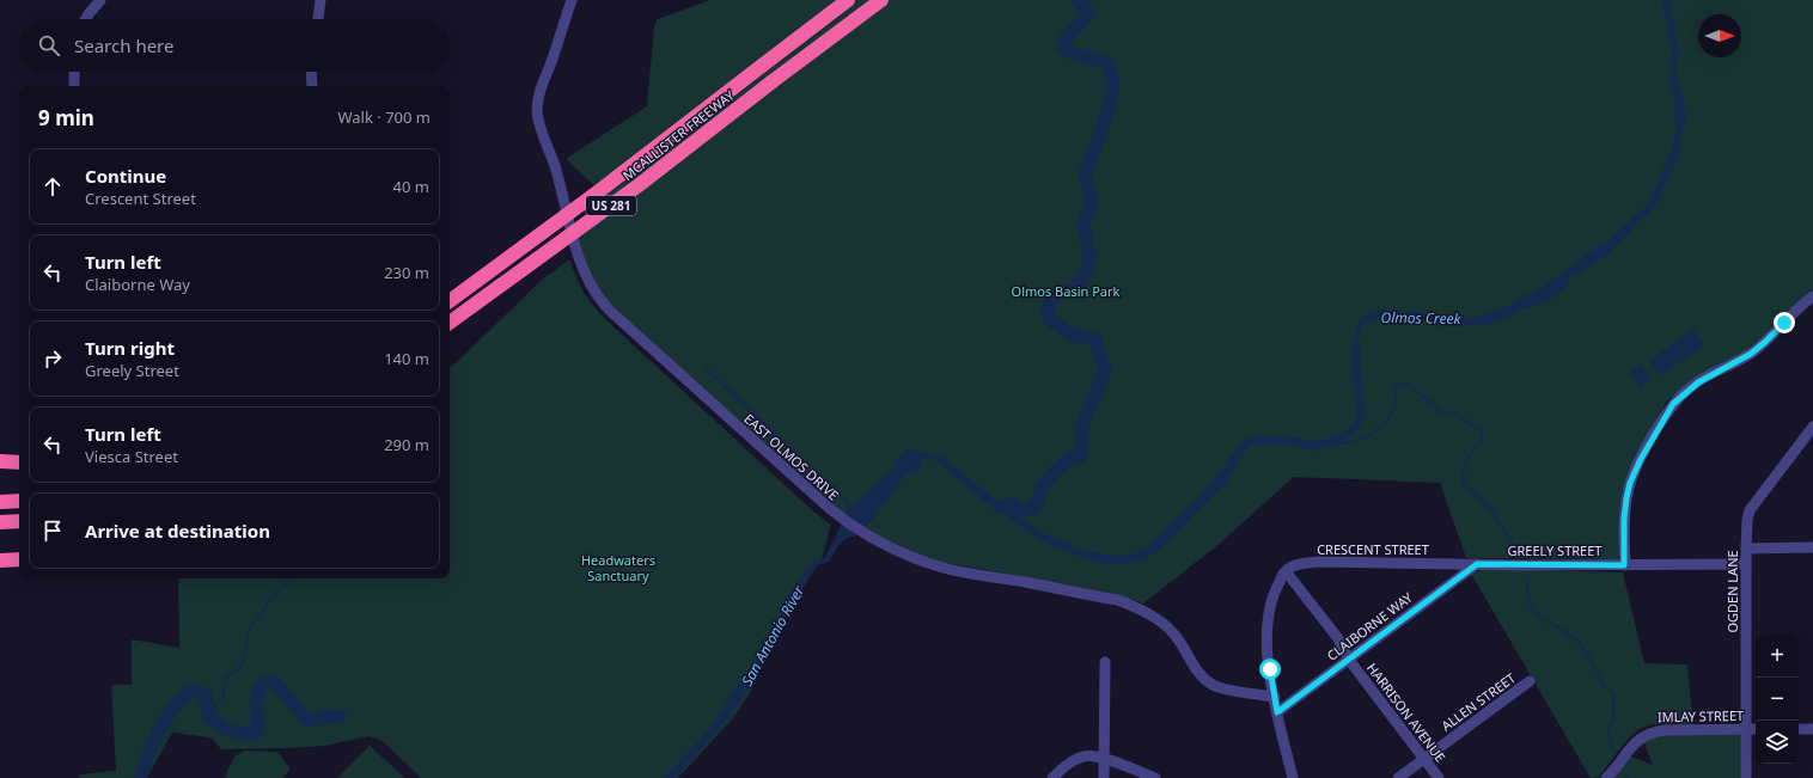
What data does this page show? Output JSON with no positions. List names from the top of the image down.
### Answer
{
  "streets": {
    "highway": ["MCALLISTER FREEWAY", "US 281"],
    "street": [
      "EAST OLMOS DRIVE",
      "CRESCENT STREET",
      "GREELY STREET",
      "OGDEN LANE",
      "CLAIBORNE WAY",
      "ALLEN STREET",
      "HARRISON AVENUE",
      "IMLAY STREET"
    ]
  },
  "crossings": [
    ["CRESCENT STREET", "GREELY STREET"],
    ["CRESCENT STREET", "CLAIBORNE WAY"],
    ["CRESCENT STREET", "HARRISON AVENUE"],
    ["GREELY STREET", "OGDEN LANE"],
    ["GREELY STREET", "CLAIBORNE WAY"],
    ["OGDEN LANE", "IMLAY STREET"],
    ["CLAIBORNE WAY", "HARRISON AVENUE"],
    ["ALLEN STREET", "HARRISON AVENUE"]
  ],
  "water": ["Olmos Creek", "San Antonio River"],
  "parks": ["Olmos Basin Park", "Headwaters Sanctuary"],
  "north": "right",
  "page": {
    "search": "Search here",
    "heading": ["9 min", "Walk · 700 m"],
    "list": [
      ["Continue", "Crescent Street", "40 m"],
      ["Turn left", "Claiborne Way", "230 m"],
      ["Turn right", "Greely Street", "140 m"],
      ["Turn left", "Viesca Street", "290 m"],
      "Arrive at destination"
    ],
    "map_buttons": ["+", "−"]
  }
}
